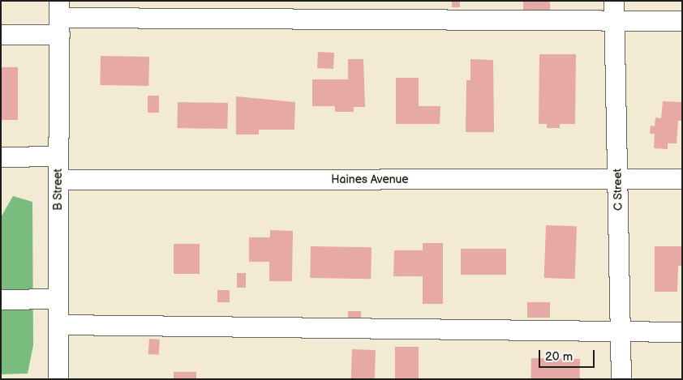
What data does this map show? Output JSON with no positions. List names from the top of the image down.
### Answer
{
  "streets": {
    "street": ["Haines Avenue", "B Street", "C Street"]
  },
  "crossings": [
    ["Haines Avenue", "B Street"],
    ["Haines Avenue", "C Street"]
  ],
  "scale_bar": "20 m"
}
